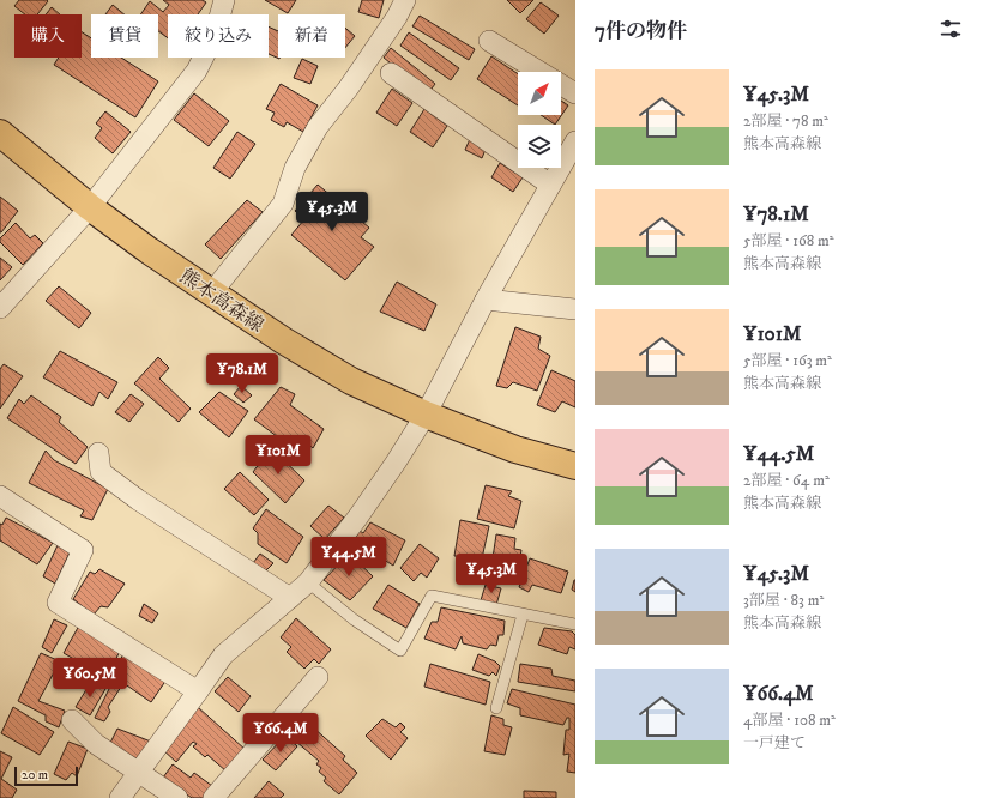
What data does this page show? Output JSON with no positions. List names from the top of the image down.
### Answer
{
  "streets": {
    "main road": ["熊本高森線"]
  },
  "scale_bar": "20 m",
  "north": "top right",
  "page": {
    "heading": "7件の物件",
    "chip": [
      "購入",
      "賃貸",
      "絞り込み",
      "新着"
    ],
    "list": [
      {
        "name": "¥45.3M",
        "note": "2部屋 · 78 m² · 熊本高森線"
      },
      {
        "name": "¥78.1M",
        "note": "5部屋 · 168 m² · 熊本高森線"
      },
      {
        "name": "¥101M",
        "note": "5部屋 · 163 m² · 熊本高森線"
      },
      {
        "name": "¥44.5M",
        "note": "2部屋 · 64 m² · 熊本高森線"
      },
      {
        "name": "¥45.3M",
        "note": "3部屋 · 83 m² · 熊本高森線"
      },
      {
        "name": "¥66.4M",
        "note": "4部屋 · 108 m² · 一戸建て"
      }
    ],
    "price": [
      "¥45.3M",
      "¥78.1M",
      "¥101M",
      "¥44.5M",
      "¥45.3M",
      "¥60.5M",
      "¥66.4M"
    ],
    "scale": "20 m"
  }
}
